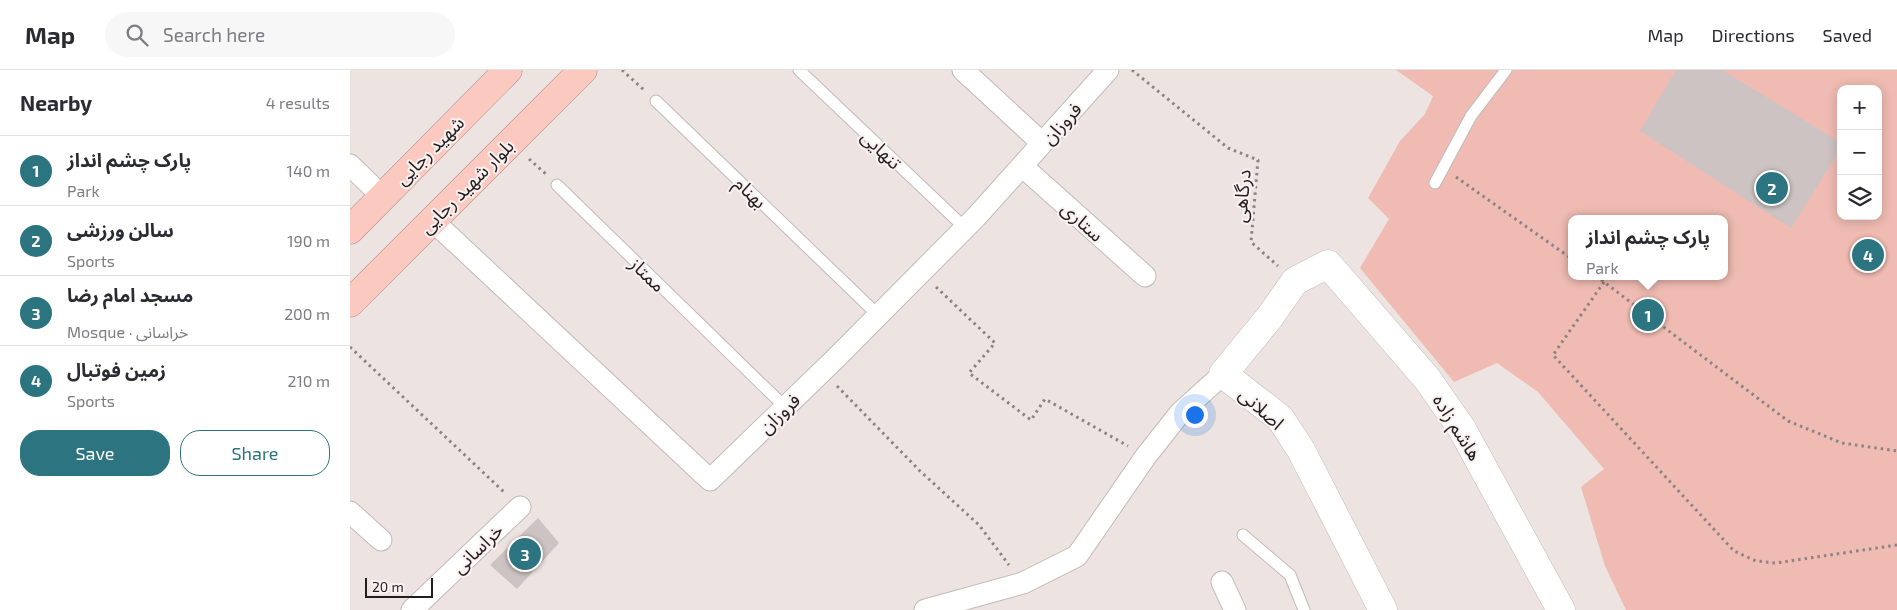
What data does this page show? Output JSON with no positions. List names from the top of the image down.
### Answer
{
  "streets": {
    "highway": ["شهید رجایی", "بلوار شهید رجایی"],
    "street": [
      "فروزان",
      "ستاری",
      "اصلانی",
      "هاشم زاده",
      "خراسانی"
    ],
    "lane": ["تنهایی", "بهنام", "ممتاز"],
    "path": ["درگاهی"]
  },
  "crossings": [
    ["فروزان", "تنهایی"],
    ["فروزان", "بلوار شهید رجایی"],
    ["فروزان", "بهنام"],
    ["فروزان", "ستاری"],
    ["فروزان", "ممتاز"],
    ["درگاهی", "اصلانی"],
    ["اصلانی", "هاشم زاده"]
  ],
  "scale_bar": "20 m",
  "page": {
    "header": "Map",
    "search": "Search here",
    "nav": ["Map", "Directions", "Saved"],
    "heading": ["Nearby", "4 results"],
    "map_buttons": ["+", "−"],
    "list": [
      {
        "mark": "1",
        "name": "پارک چشم انداز",
        "note": "Park",
        "value": "140 m"
      },
      {
        "mark": "2",
        "name": "سالن ورزشی",
        "note": "Sports",
        "value": "190 m"
      },
      {
        "mark": "3",
        "name": "مسجد امام رضا",
        "note": "Mosque · خراسانی",
        "value": "200 m"
      },
      {
        "mark": "4",
        "name": "زمین فوتبال",
        "note": "Sports",
        "value": "210 m"
      }
    ],
    "pins": [
      "2",
      "4",
      "1",
      "3"
    ],
    "popup": ["پارک چشم انداز", "Park"],
    "buttons": ["Save", "Share"],
    "scale": "20 m"
  }
}
